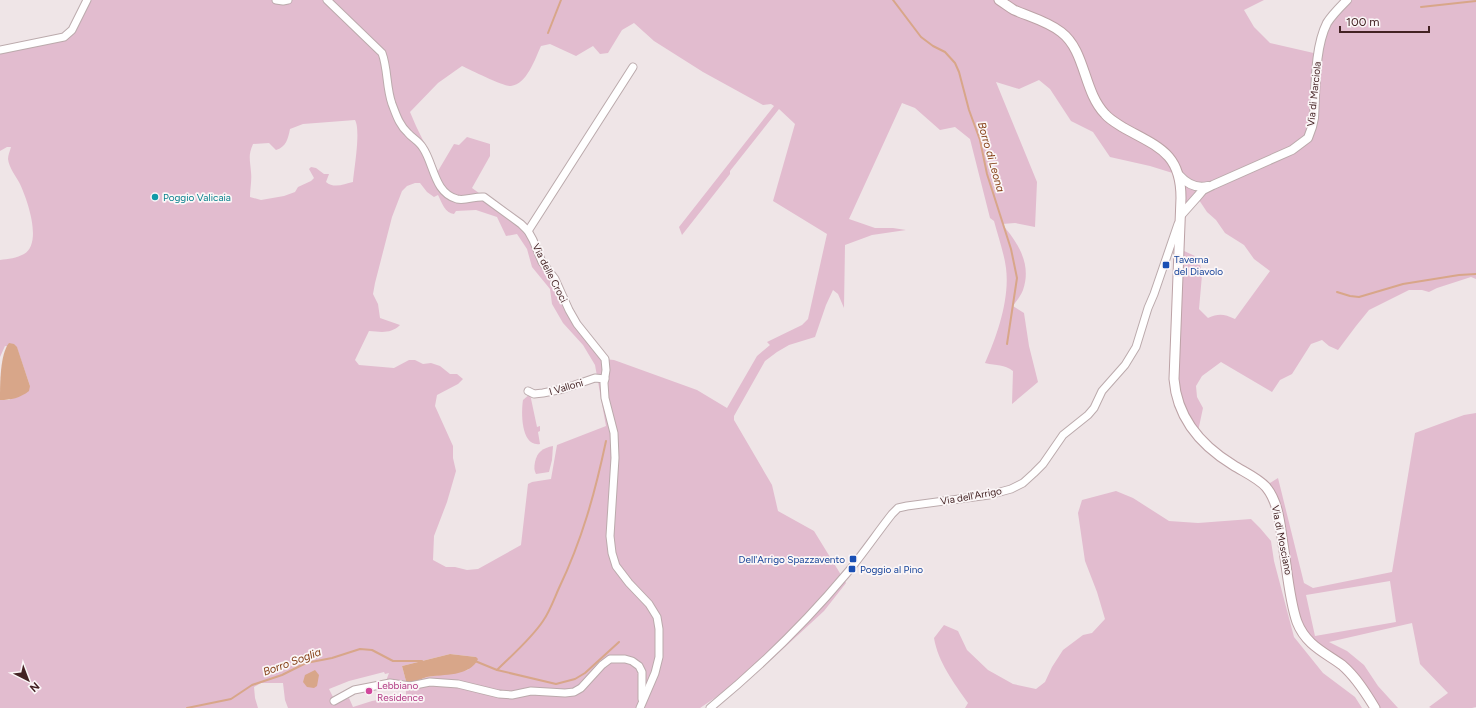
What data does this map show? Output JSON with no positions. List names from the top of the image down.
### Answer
{
  "streets": {
    "main road": ["Via di Mosciano"],
    "street": [
      "Via di Marciola",
      "Via delle Croci",
      "I Valloni",
      "Via dell'Arrigo"
    ]
  },
  "crossings": [
    ["Via di Marciola", "Via dell'Arrigo"],
    ["Via di Marciola", "Via di Mosciano"],
    ["Via delle Croci", "I Valloni"],
    ["Via dell'Arrigo", "Via di Mosciano"]
  ],
  "water": ["Borro di Leona", "Borro Soglia"],
  "places": {
    "other": ["Poggio Valicaia", "Lebbiano Residence"],
    "transit": ["Taverna del Diavolo", "Dell'Arrigo Spazzavento", "Poggio al Pino"]
  },
  "scale_bar": "100 m",
  "north": "bottom right"
}
